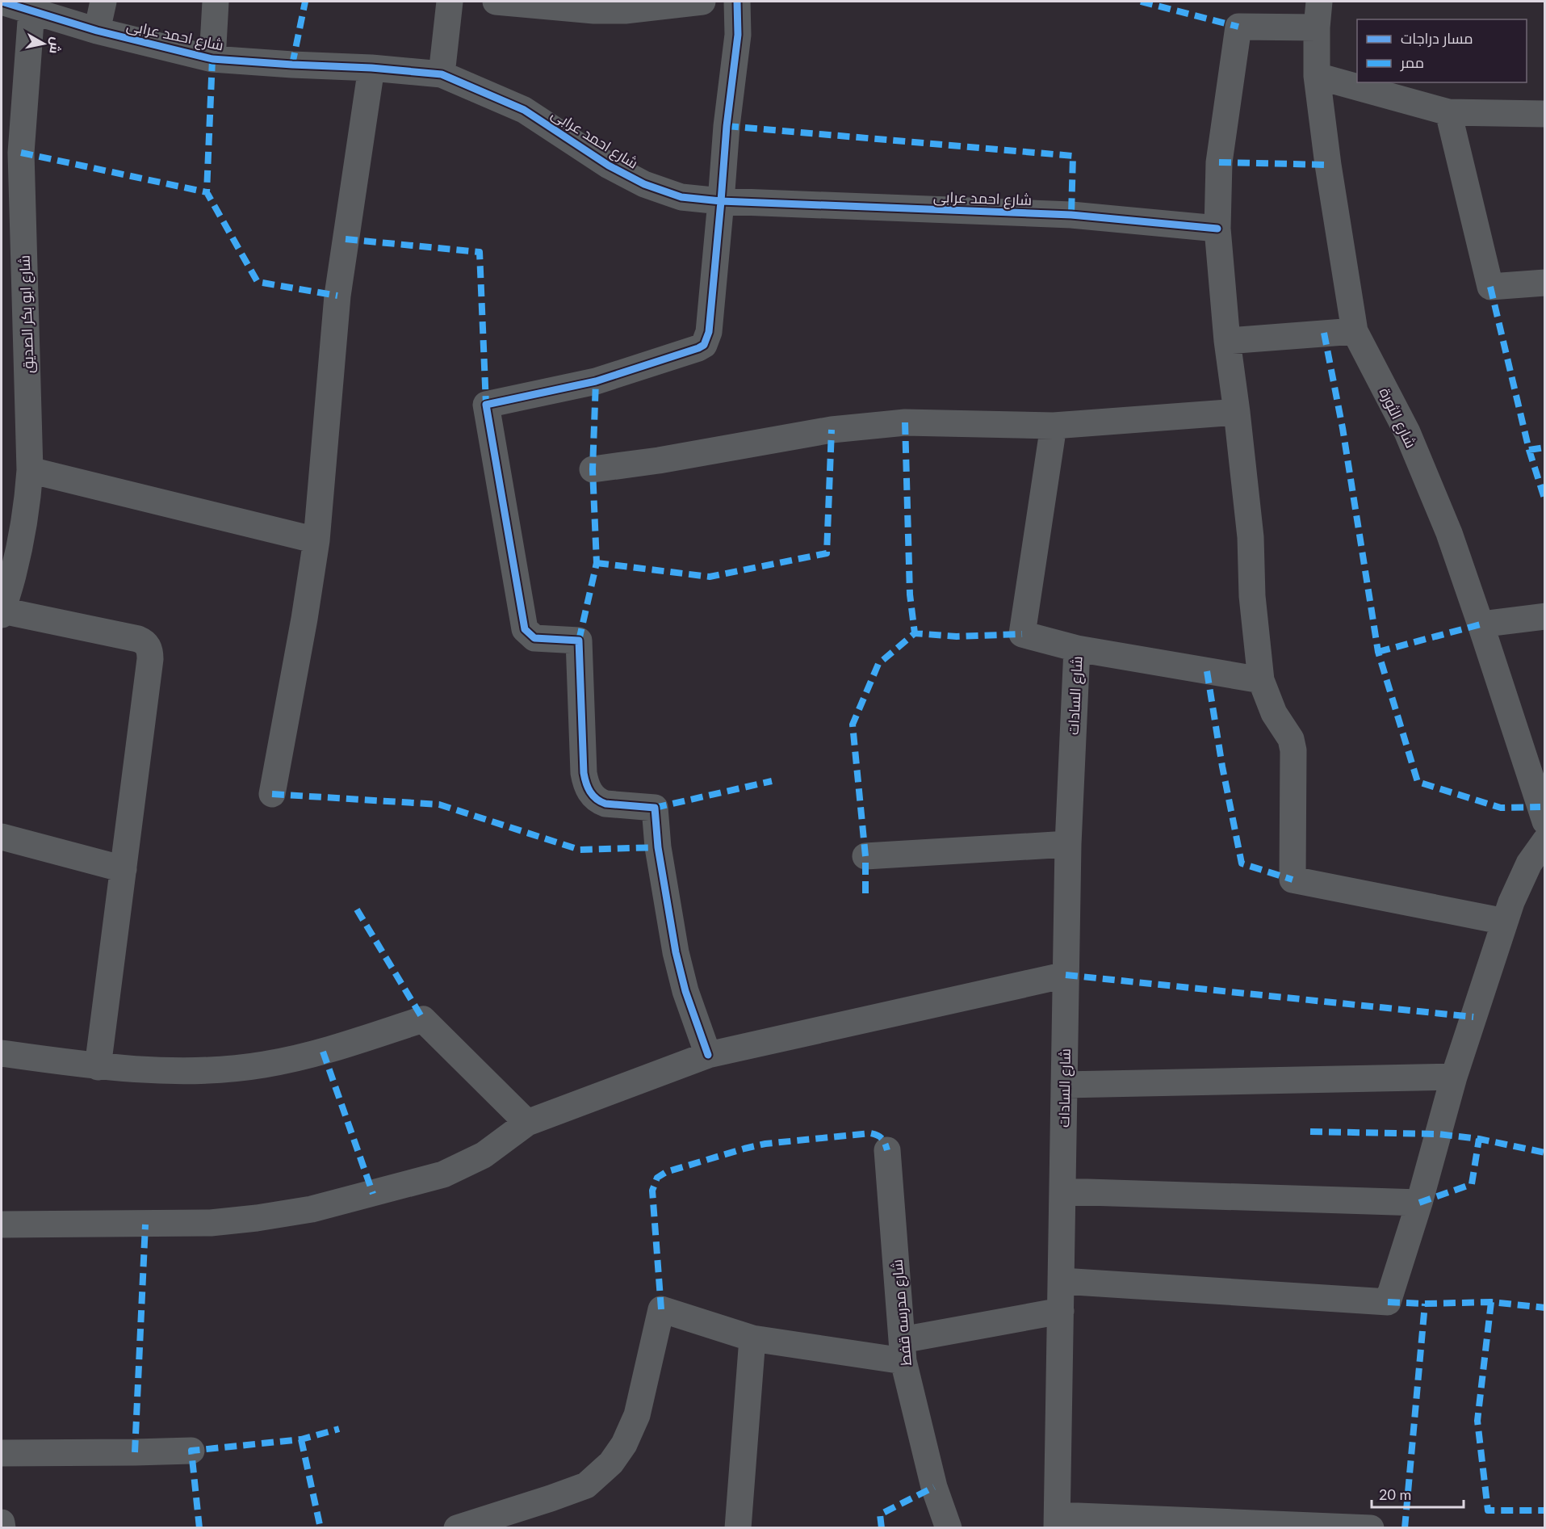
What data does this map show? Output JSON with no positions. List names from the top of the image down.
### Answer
{
  "streets": {
    "street": [
      "شارع احمد عرابى",
      "شارع ابو بكر الصديق",
      "شارع الثورة",
      "شارع السادات",
      "شارع مدرسه قفط"
    ]
  },
  "crossings": [
    ["شارع احمد عرابى", "شارع ابو بكر الصديق"]
  ],
  "legend": ["مسار دراجات", "ممر"],
  "scale_bar": "20 m",
  "north": "right"
}
